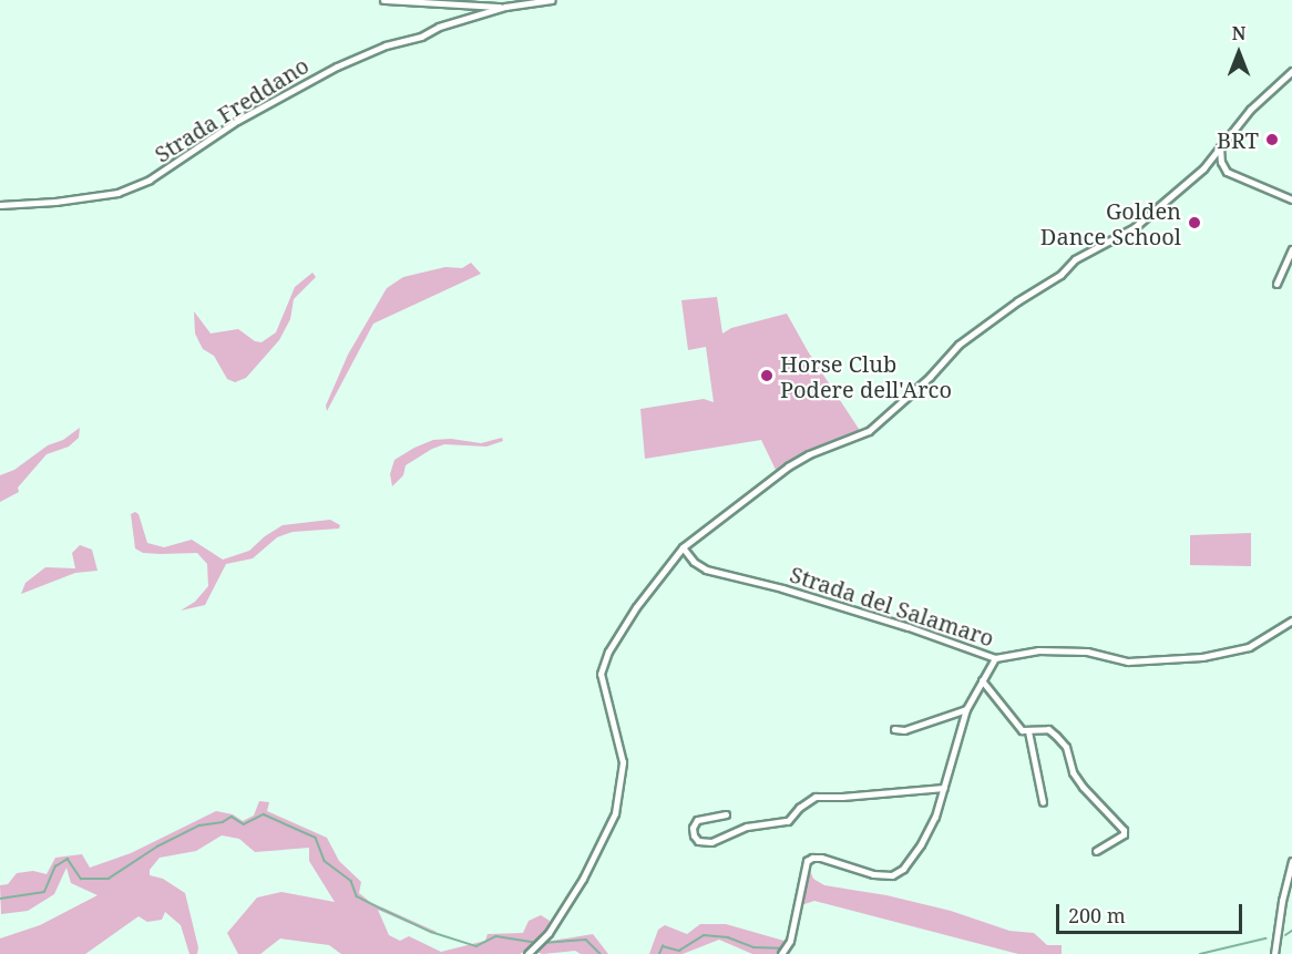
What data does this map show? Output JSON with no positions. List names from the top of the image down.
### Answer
{
  "streets": {
    "street": ["Strada Freddano", "Strada del Salamaro"]
  },
  "places": ["BRT", "Golden Dance School", "Horse Club Podere dell'Arco"],
  "scale_bar": "200 m",
  "north": "top"
}
